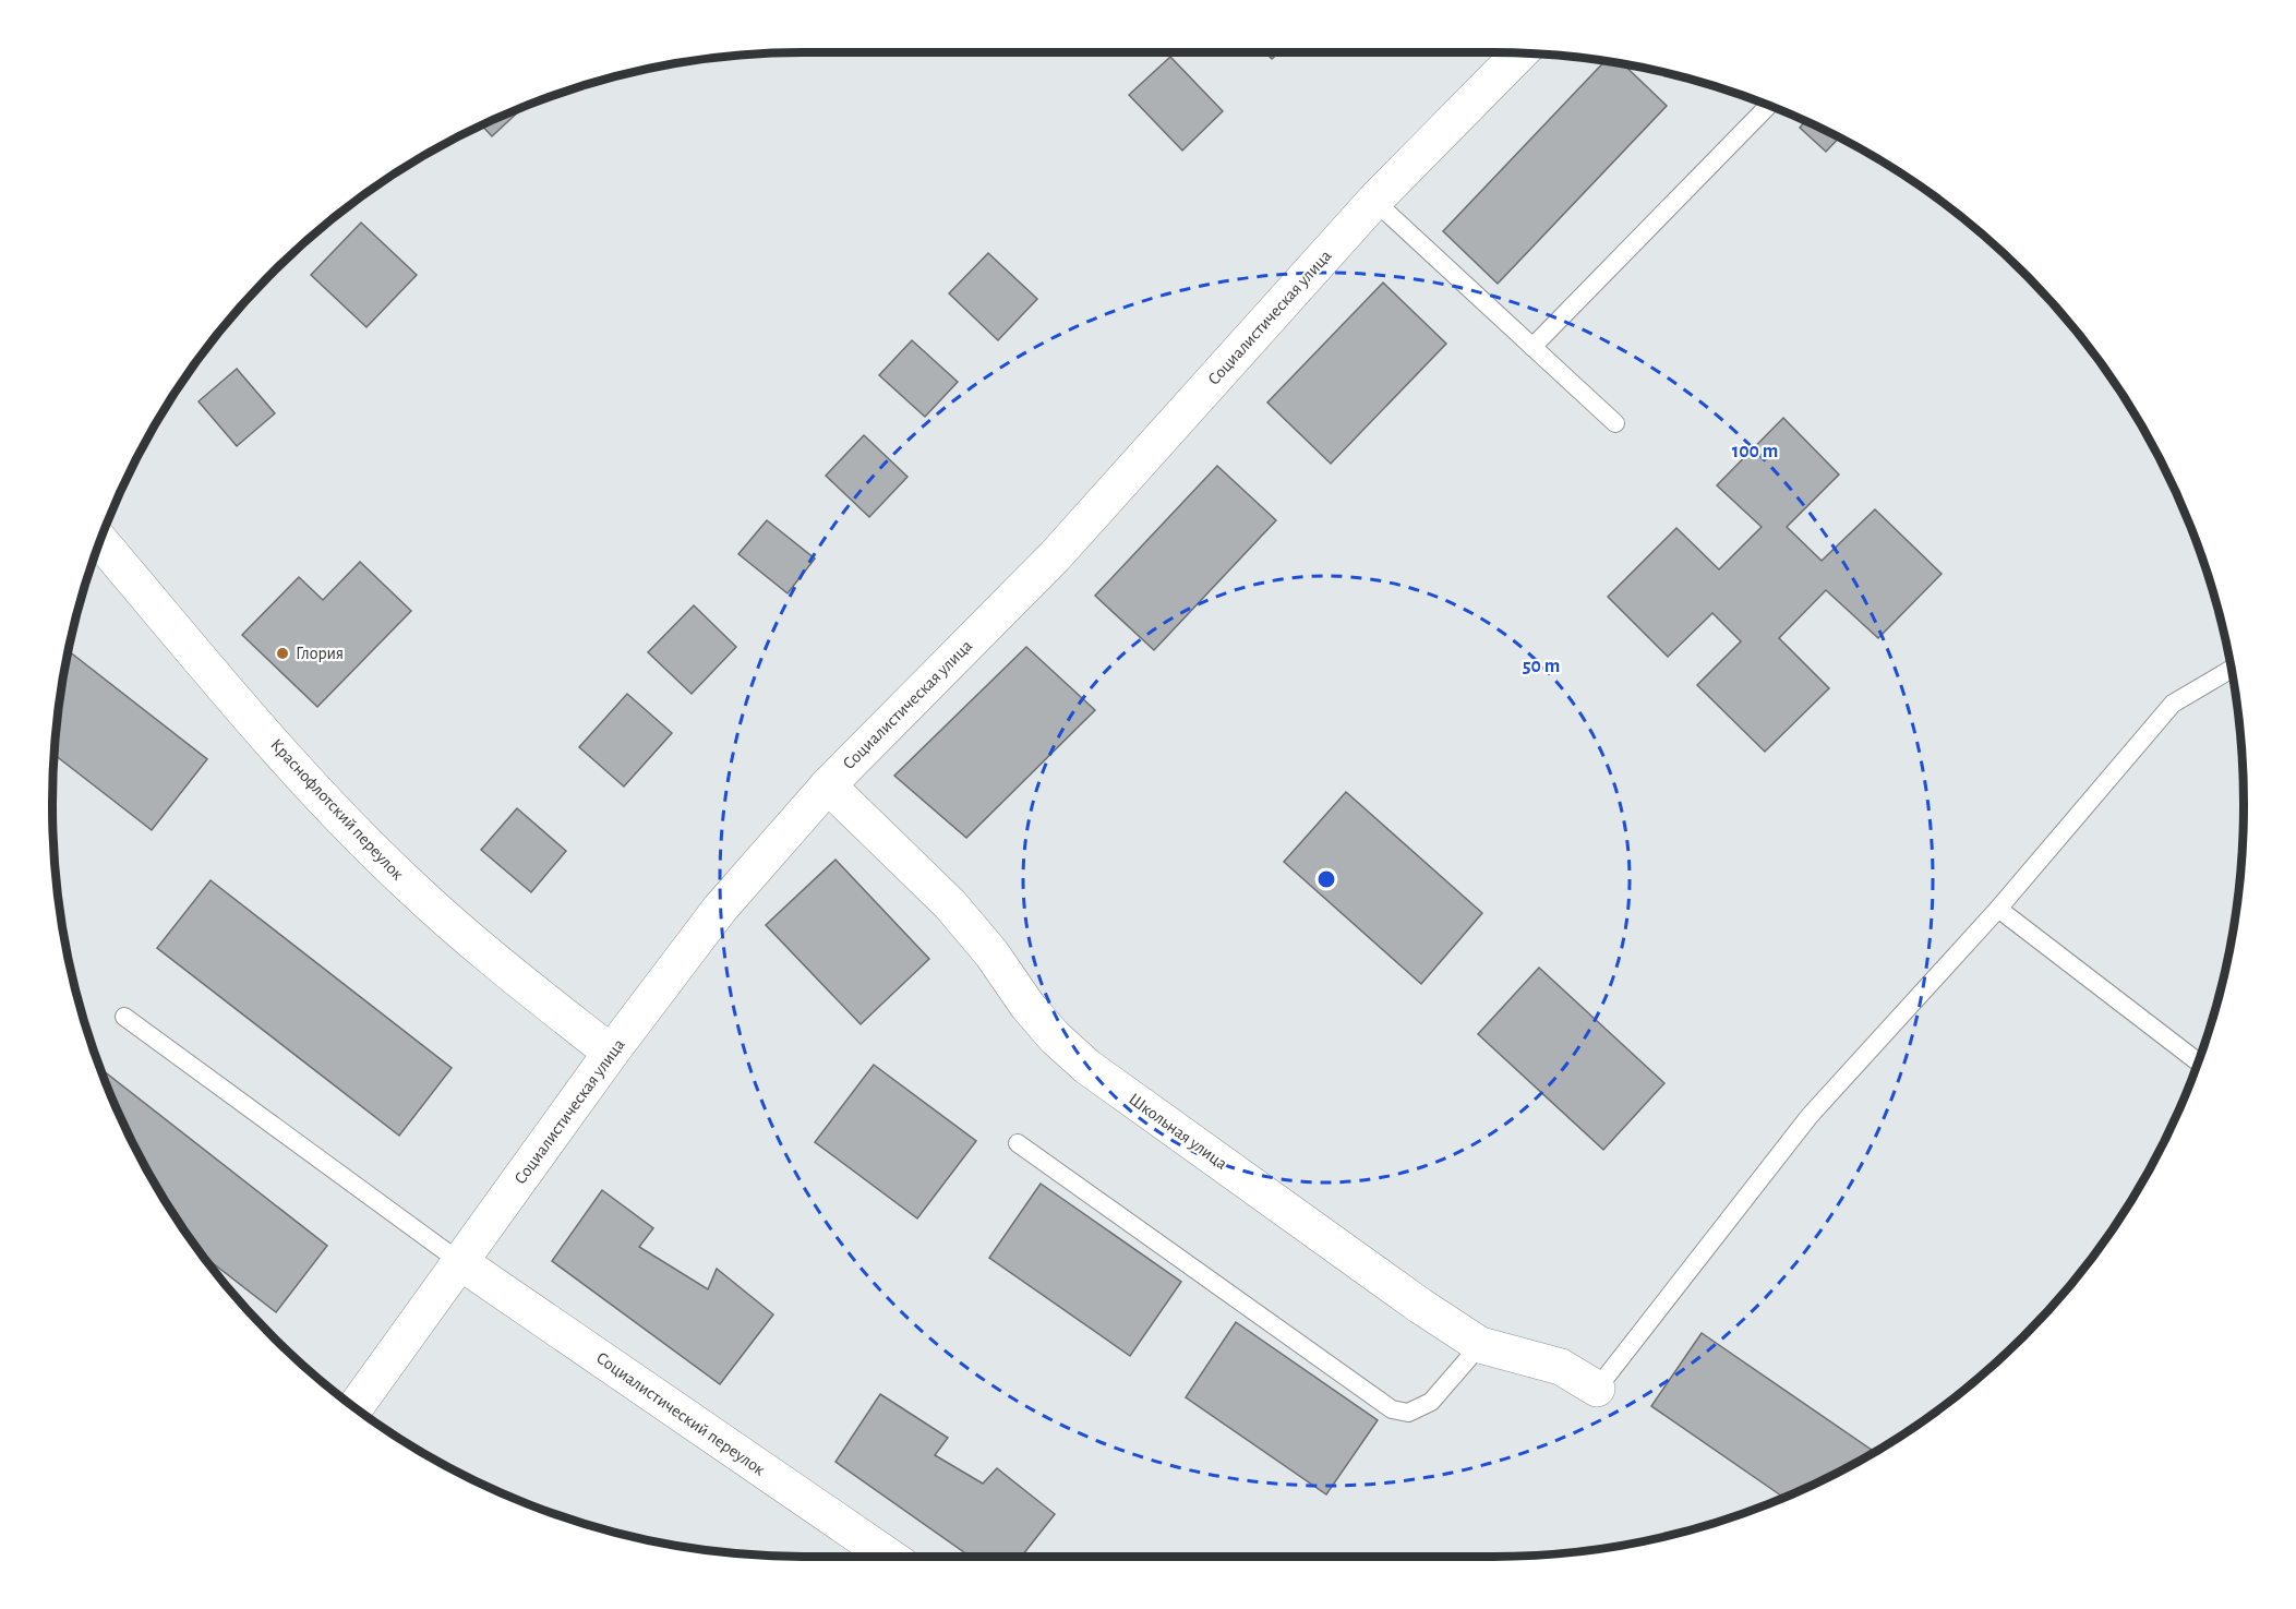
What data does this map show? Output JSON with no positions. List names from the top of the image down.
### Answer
{
  "streets": {
    "street": [
      "Социалистическая улица",
      "Краснофлотский переулок",
      "Школьная улица",
      "Социалистический переулок"
    ]
  },
  "crossings": [
    ["Социалистическая улица", "Краснофлотский переулок"],
    ["Социалистическая улица", "Школьная улица"],
    ["Социалистическая улица", "Социалистический переулок"]
  ],
  "places": ["Глория"],
  "rings": ["100 m", "50 m"]
}
